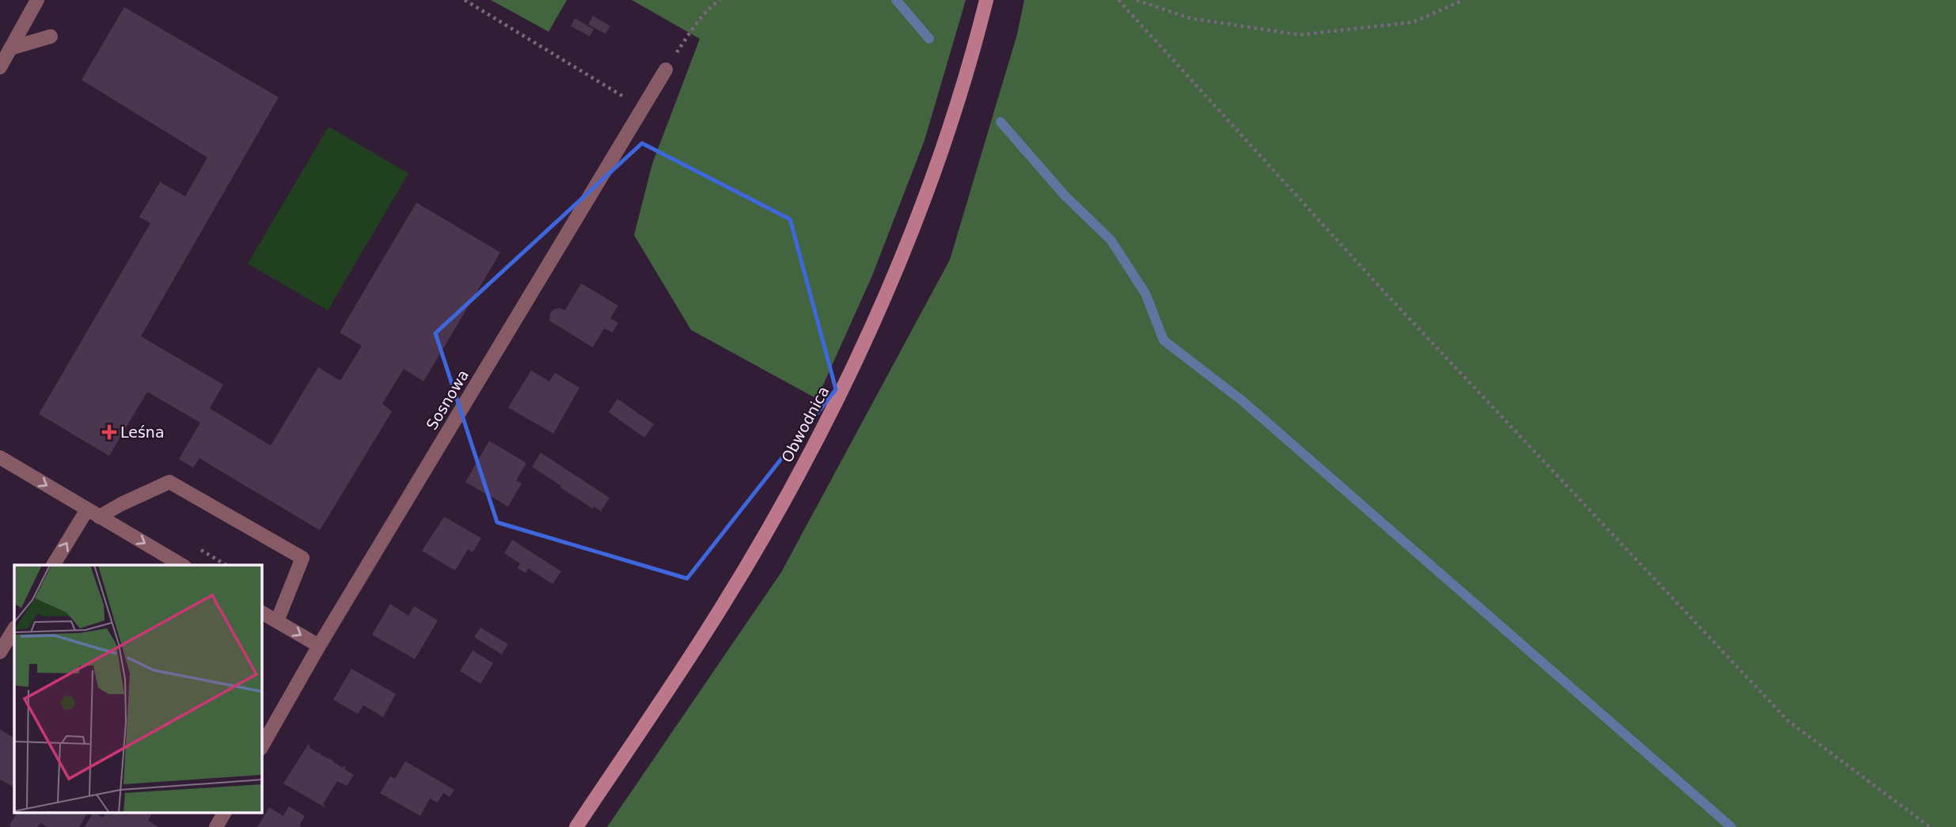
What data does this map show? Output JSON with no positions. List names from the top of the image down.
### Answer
{
  "streets": {
    "main road": ["Obwodnica"],
    "street": ["Sosnowa"]
  },
  "places": {
    "health": ["Leśna"]
  }
}
